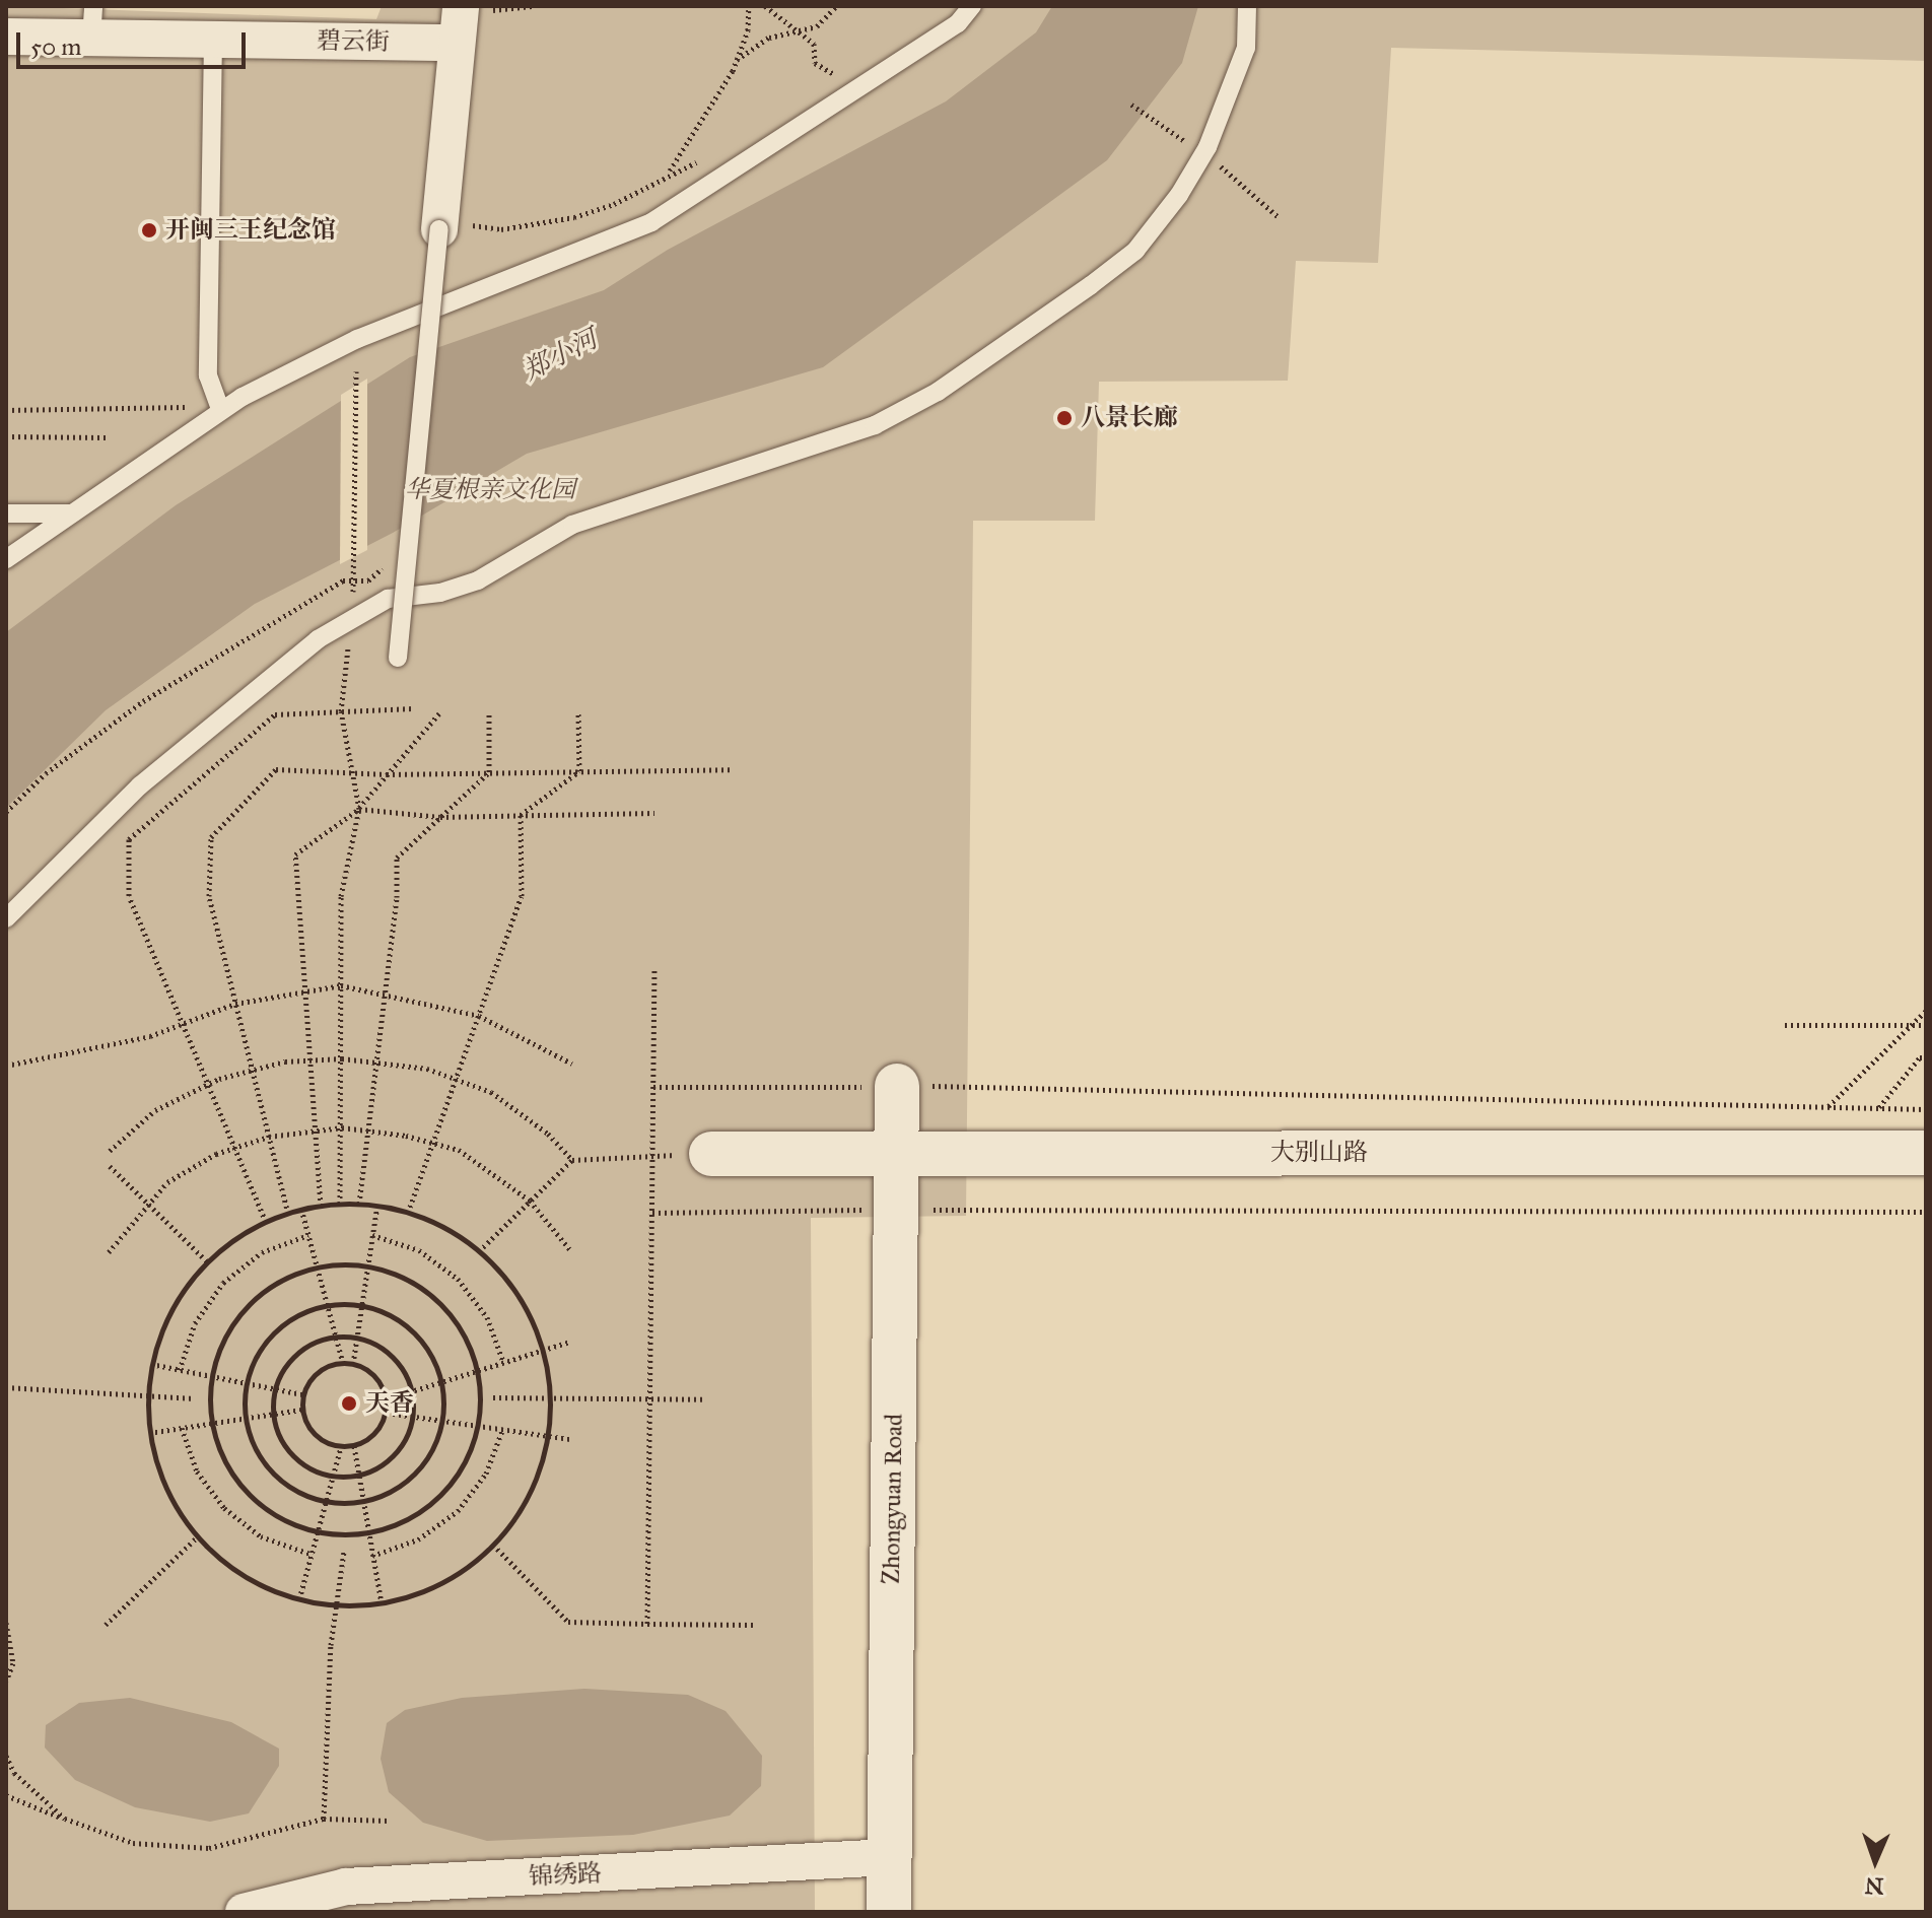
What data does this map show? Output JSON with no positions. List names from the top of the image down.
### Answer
{
  "streets": {
    "main road": ["大别山路", "Zhongyuan Road"],
    "street": ["碧云街", "锦绣路"]
  },
  "crossings": [
    ["大别山路", "Zhongyuan Road"],
    ["Zhongyuan Road", "锦绣路"]
  ],
  "water": ["郑小河"],
  "parks": ["华夏根亲文化园"],
  "places": ["开闽三王纪念馆", "八景长廊", "天香"],
  "scale_bar": "50 m",
  "north": "bottom"
}
